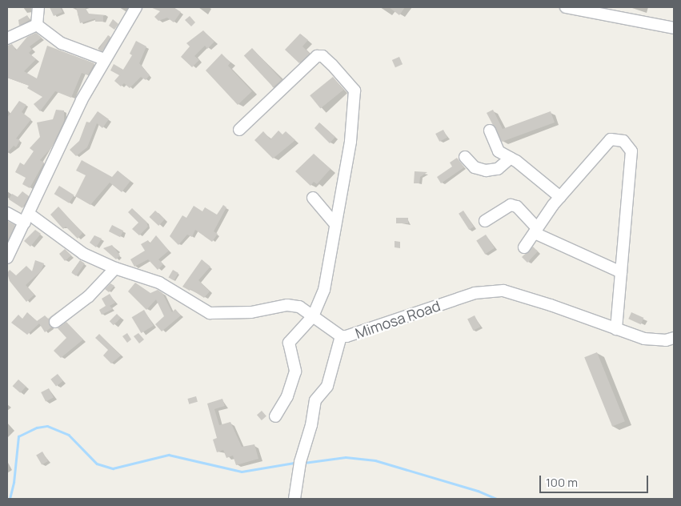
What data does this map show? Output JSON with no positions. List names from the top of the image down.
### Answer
{
  "streets": {
    "street": ["Mimosa Road"]
  },
  "scale_bar": "100 m"
}
